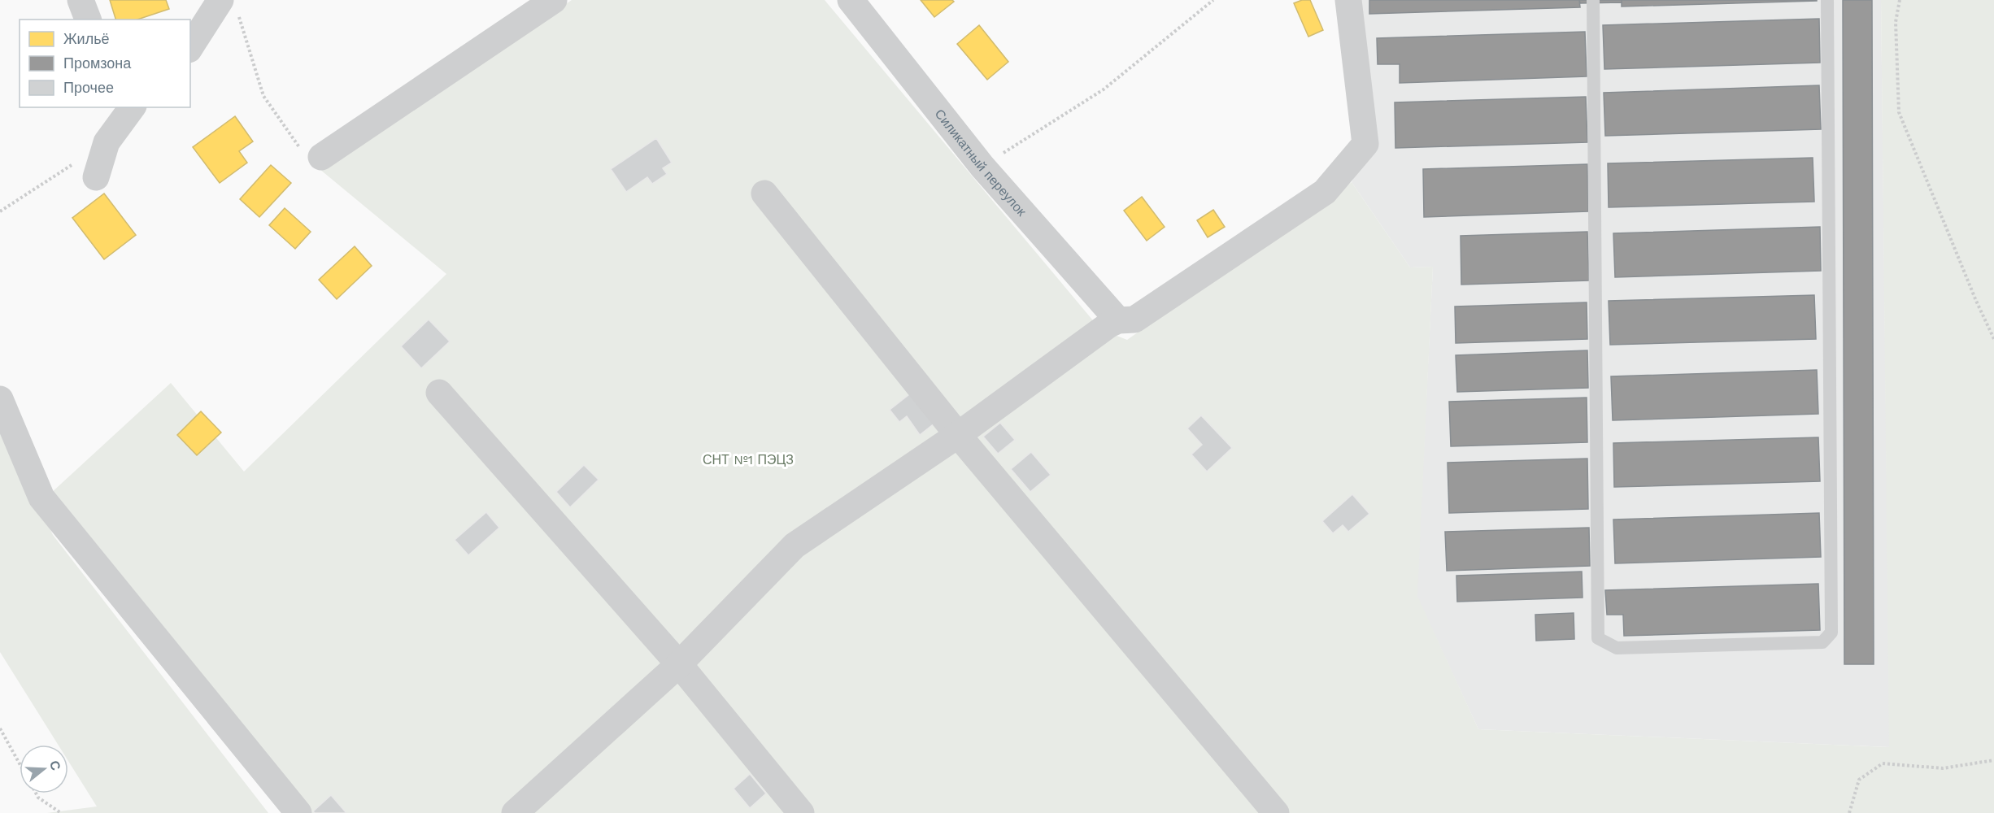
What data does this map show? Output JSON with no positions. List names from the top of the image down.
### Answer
{
  "streets": {
    "street": ["Силикатный переулок"]
  },
  "parks": ["СНТ №1 ПЭЦЗ"],
  "legend": ["Жильё", "Промзона", "Прочее"],
  "north": "right"
}
